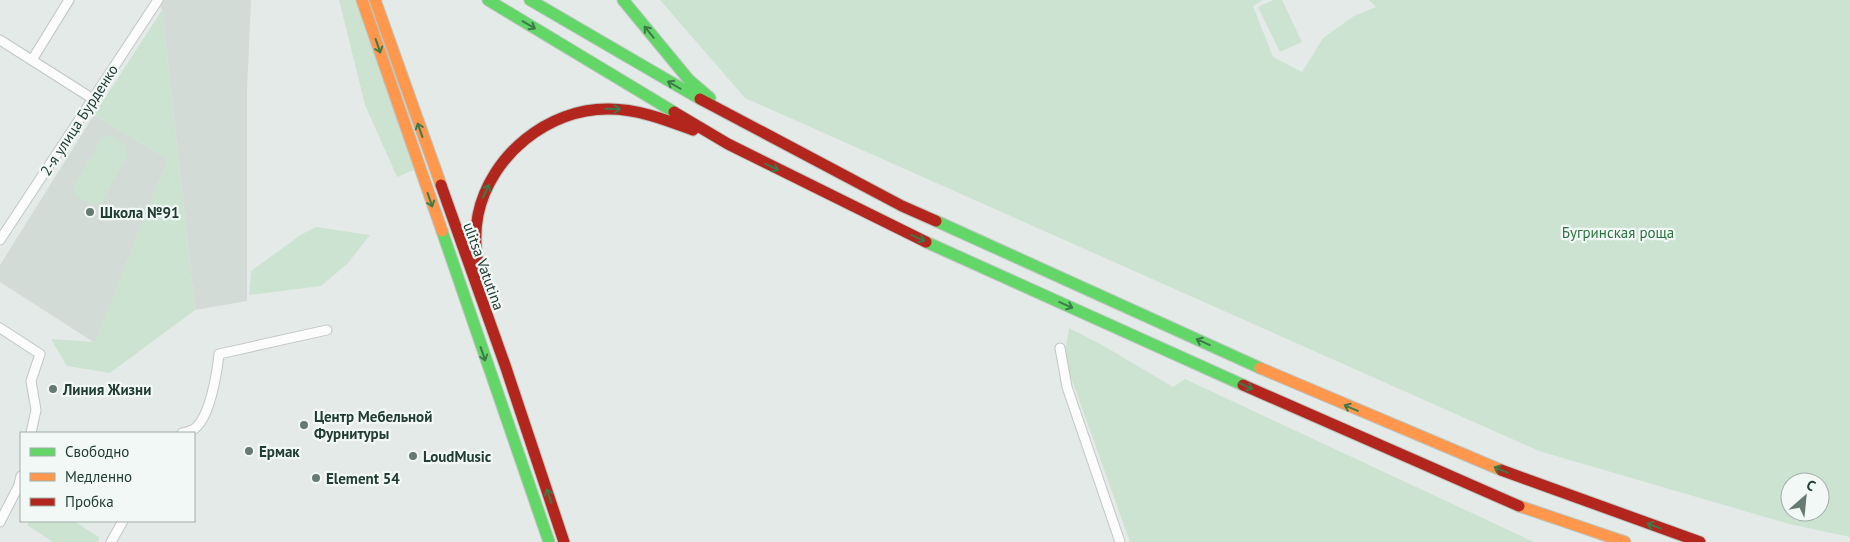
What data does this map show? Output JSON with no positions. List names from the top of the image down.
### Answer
{
  "streets": {
    "main road": ["ulitsa Vatutina"],
    "street": ["2-я улица Бурденко"]
  },
  "parks": ["Бугринская роща"],
  "places": [
    "Школа №91",
    "Линия Жизни",
    "Центр Мебельной Фурнитуры",
    "Ермак",
    "LoudMusic",
    "Element 54"
  ],
  "legend": ["Свободно", "Медленно", "Пробка"],
  "north": "top right"
}
